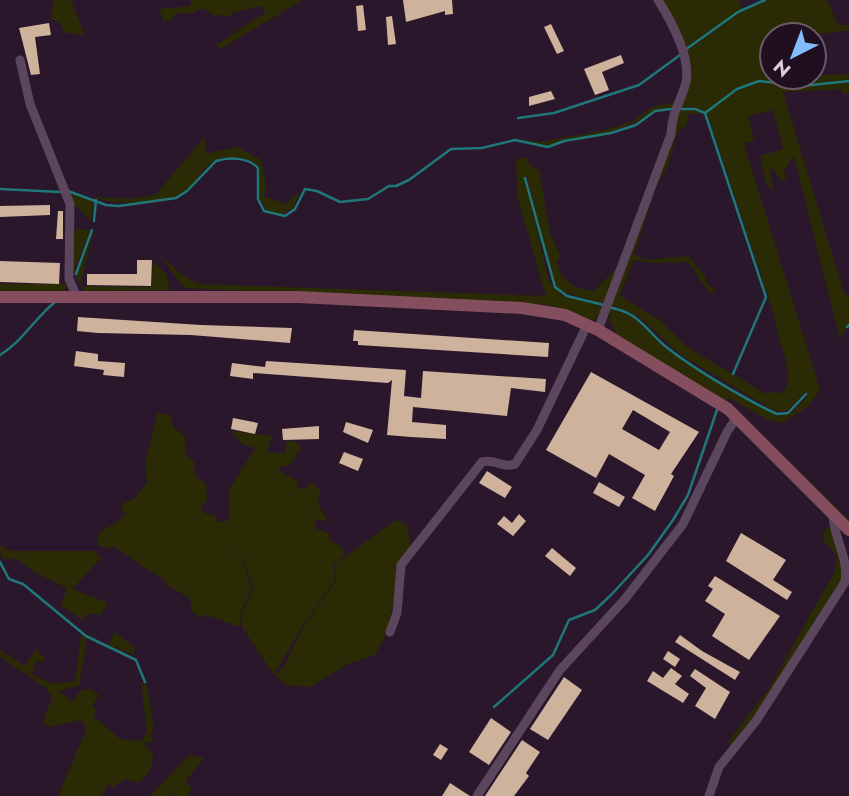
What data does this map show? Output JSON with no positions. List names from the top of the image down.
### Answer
{
  "north": "bottom left"
}
